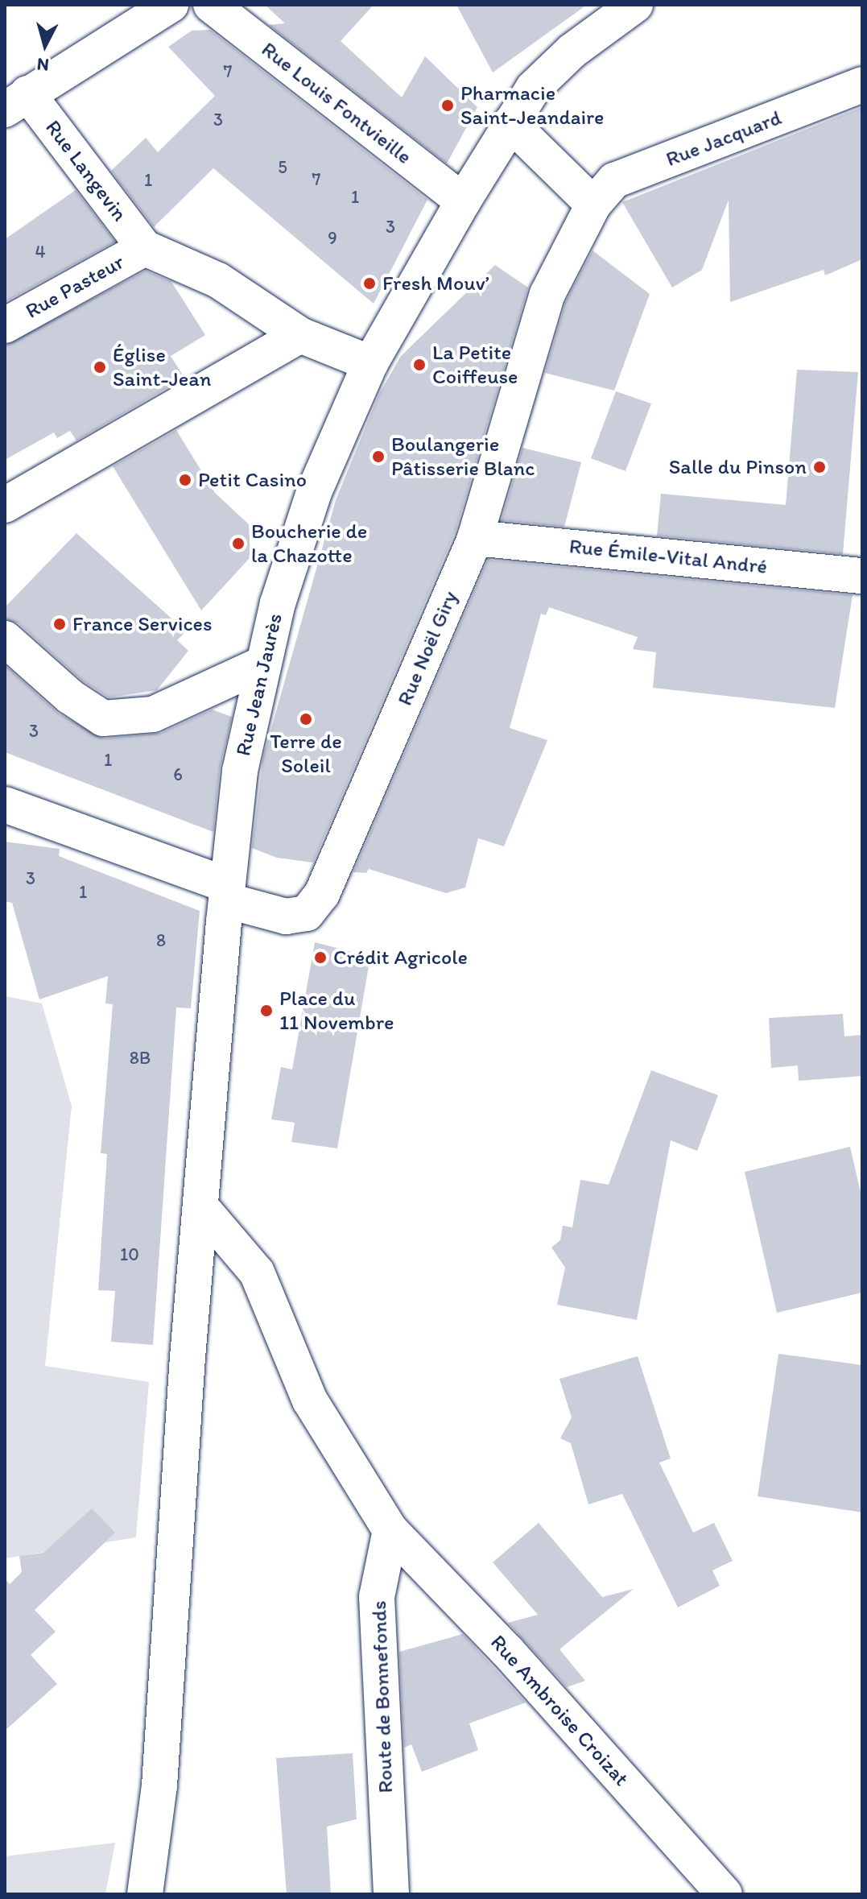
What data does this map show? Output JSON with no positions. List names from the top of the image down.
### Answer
{
  "streets": {
    "street": [
      "Rue Louis Fontvieille",
      "Rue Jacquard",
      "Rue Langevin",
      "Rue Pasteur",
      "Rue Émile-Vital André",
      "Rue Noël Giry",
      "Rue Jean Jaurès",
      "Route de Bonnefonds",
      "Rue Ambroise Croizat"
    ]
  },
  "crossings": [
    ["Rue Louis Fontvieille", "Rue Jean Jaurès"],
    ["Rue Jacquard", "Rue Noël Giry"],
    ["Rue Langevin", "Rue Pasteur"],
    ["Rue Émile-Vital André", "Rue Noël Giry"],
    ["Rue Noël Giry", "Rue Jean Jaurès"],
    ["Route de Bonnefonds", "Rue Ambroise Croizat"]
  ],
  "places": [
    "Pharmacie Saint-Jeandaire",
    "Fresh Mouv’",
    "La Petite Coiffeuse",
    "Église Saint-Jean",
    "Boulangerie Pâtisserie Blanc",
    "Salle du Pinson",
    "Petit Casino",
    "Boucherie de la Chazotte",
    "France Services",
    "Terre de Soleil",
    "Crédit Agricole",
    "Place du 11 Novembre"
  ],
  "house_numbers": [
    "7",
    "3",
    "5",
    "7",
    "1",
    "1",
    "3",
    "9",
    "4",
    "3",
    "1",
    "6",
    "3",
    "1",
    "8",
    "8B",
    "10"
  ],
  "north": "bottom"
}
